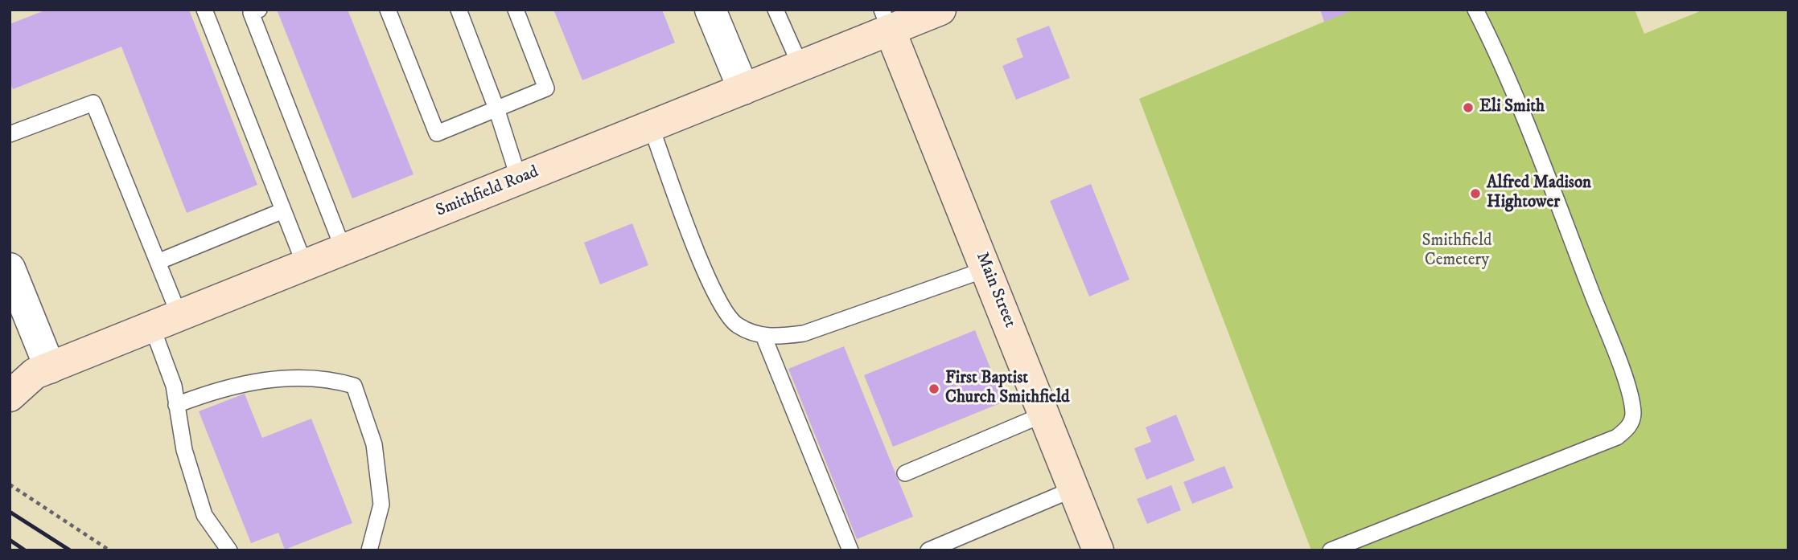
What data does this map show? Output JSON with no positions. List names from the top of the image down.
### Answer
{
  "streets": {
    "main road": ["Smithfield Road", "Main Street"]
  },
  "crossings": [
    ["Smithfield Road", "Main Street"]
  ],
  "parks": ["Smithfield Cemetery"],
  "places": ["Eli Smith", "Alfred Madison Hightower", "First Baptist Church Smithfield"]
}
